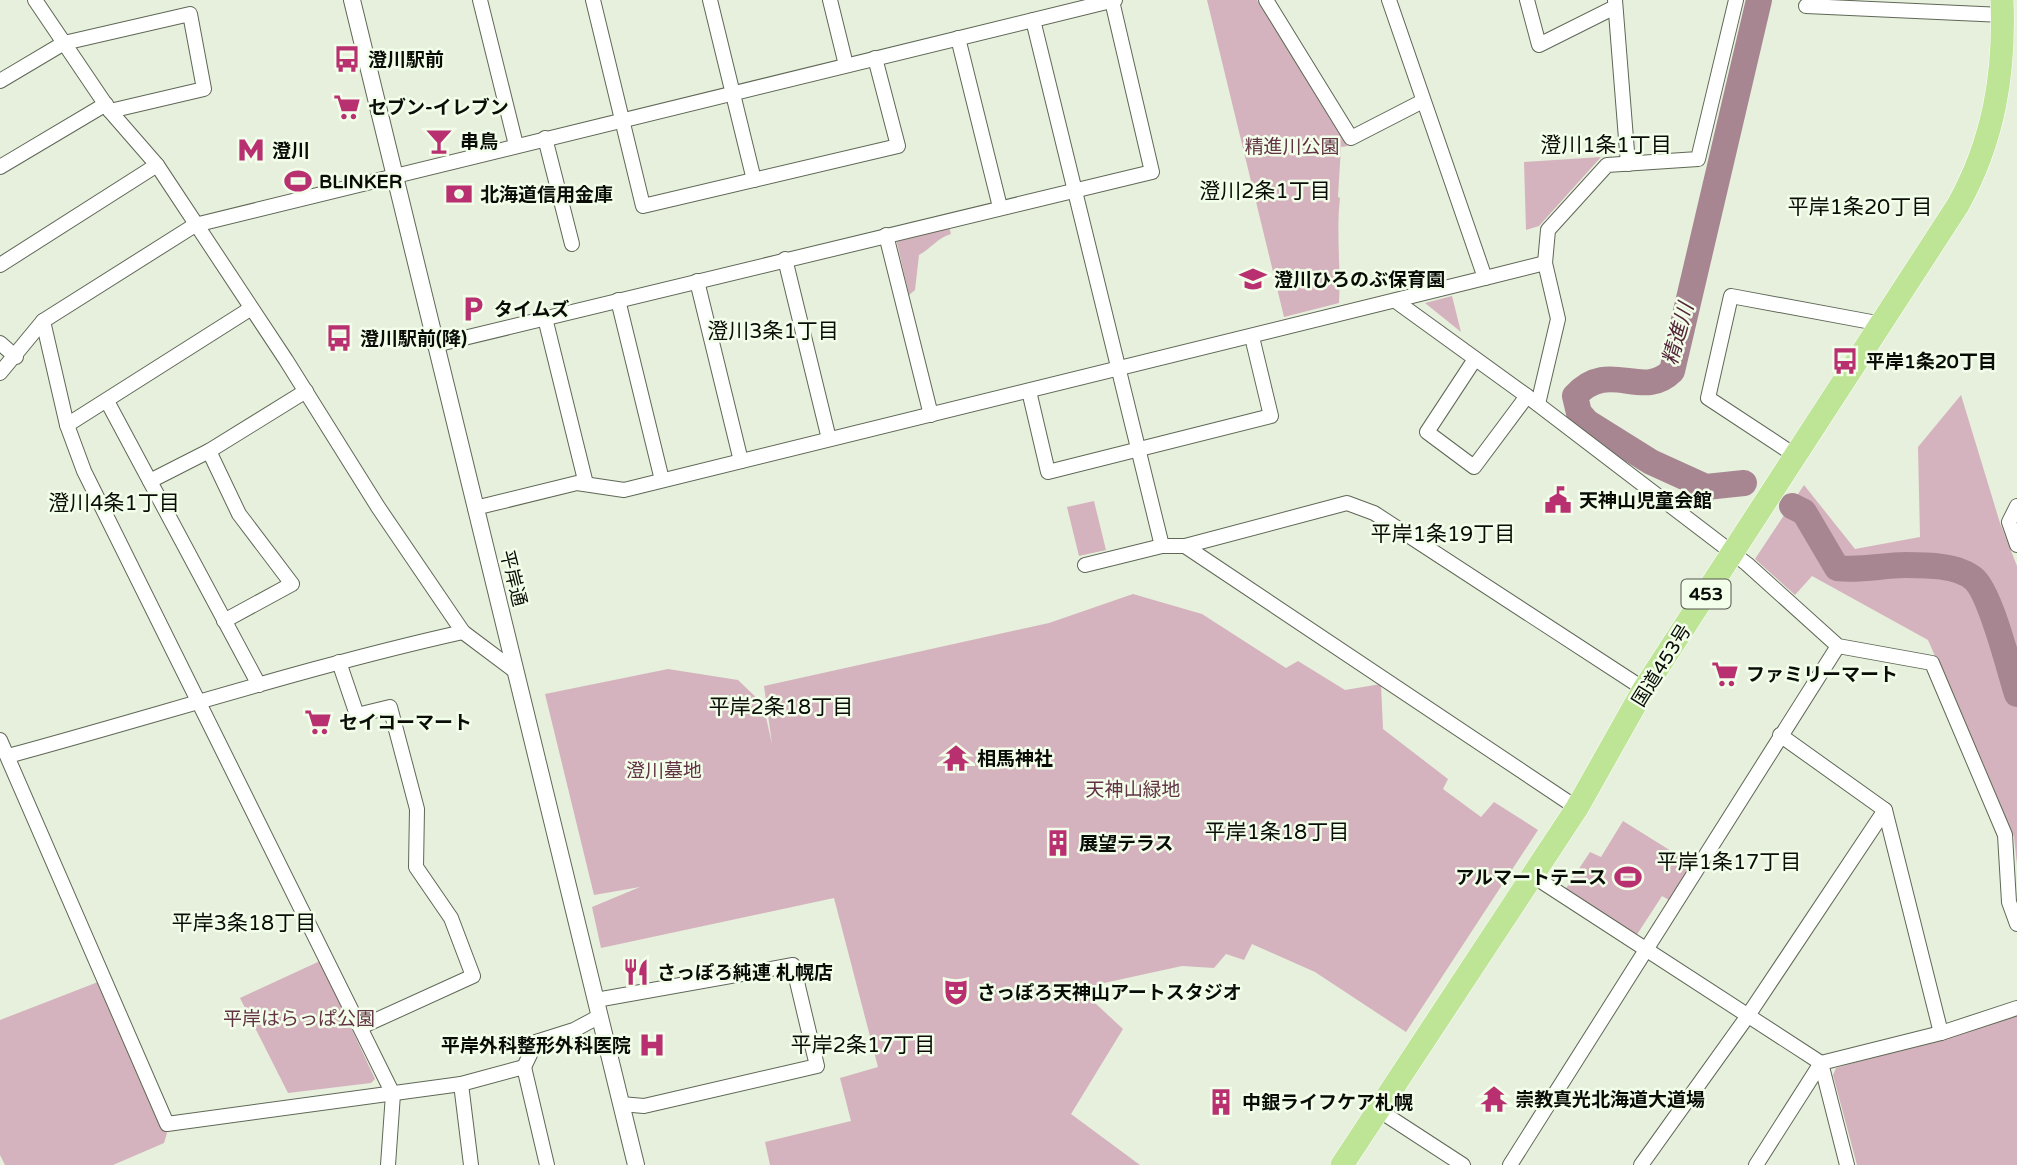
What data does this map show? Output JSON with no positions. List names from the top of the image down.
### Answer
{
  "streets": {
    "highway": ["453", "国道453号"],
    "street": ["平岸通"]
  },
  "districts": [
    "澄川1条1丁目",
    "澄川2条1丁目",
    "平岸1条20丁目",
    "澄川3条1丁目",
    "澄川4条1丁目",
    "平岸1条19丁目",
    "平岸2条18丁目",
    "平岸1条18丁目",
    "平岸1条17丁目",
    "平岸3条18丁目",
    "平岸2条17丁目"
  ],
  "water": ["精進川"],
  "parks": [
    "精進川公園",
    "澄川墓地",
    "天神山緑地",
    "平岸はらっぱ公園"
  ],
  "places": {
    "bus stop": ["澄川駅前", "澄川駅前(降)", "平岸1条20丁目"],
    "supermarket": ["セブン-イレブン", "ファミリーマート", "セイコーマート"],
    "bar": ["串鳥"],
    "metro station": ["澄川"],
    "sports": ["BLINKER", "アルマートテニス"],
    "bank": ["北海道信用金庫"],
    "school or university": ["澄川ひろのぶ保育園"],
    "parking": ["タイムズ"],
    "public building": ["天神山児童会館"],
    "temple": ["相馬神社", "崇教真光北海道大道場"],
    "building": ["展望テラス", "中銀ライフケア札幌"],
    "restaurant": ["さっぽろ純連 札幌店"],
    "theatre": ["さっぽろ天神山アートスタジオ"],
    "hospital": ["平岸外科整形外科医院"]
  }
}
